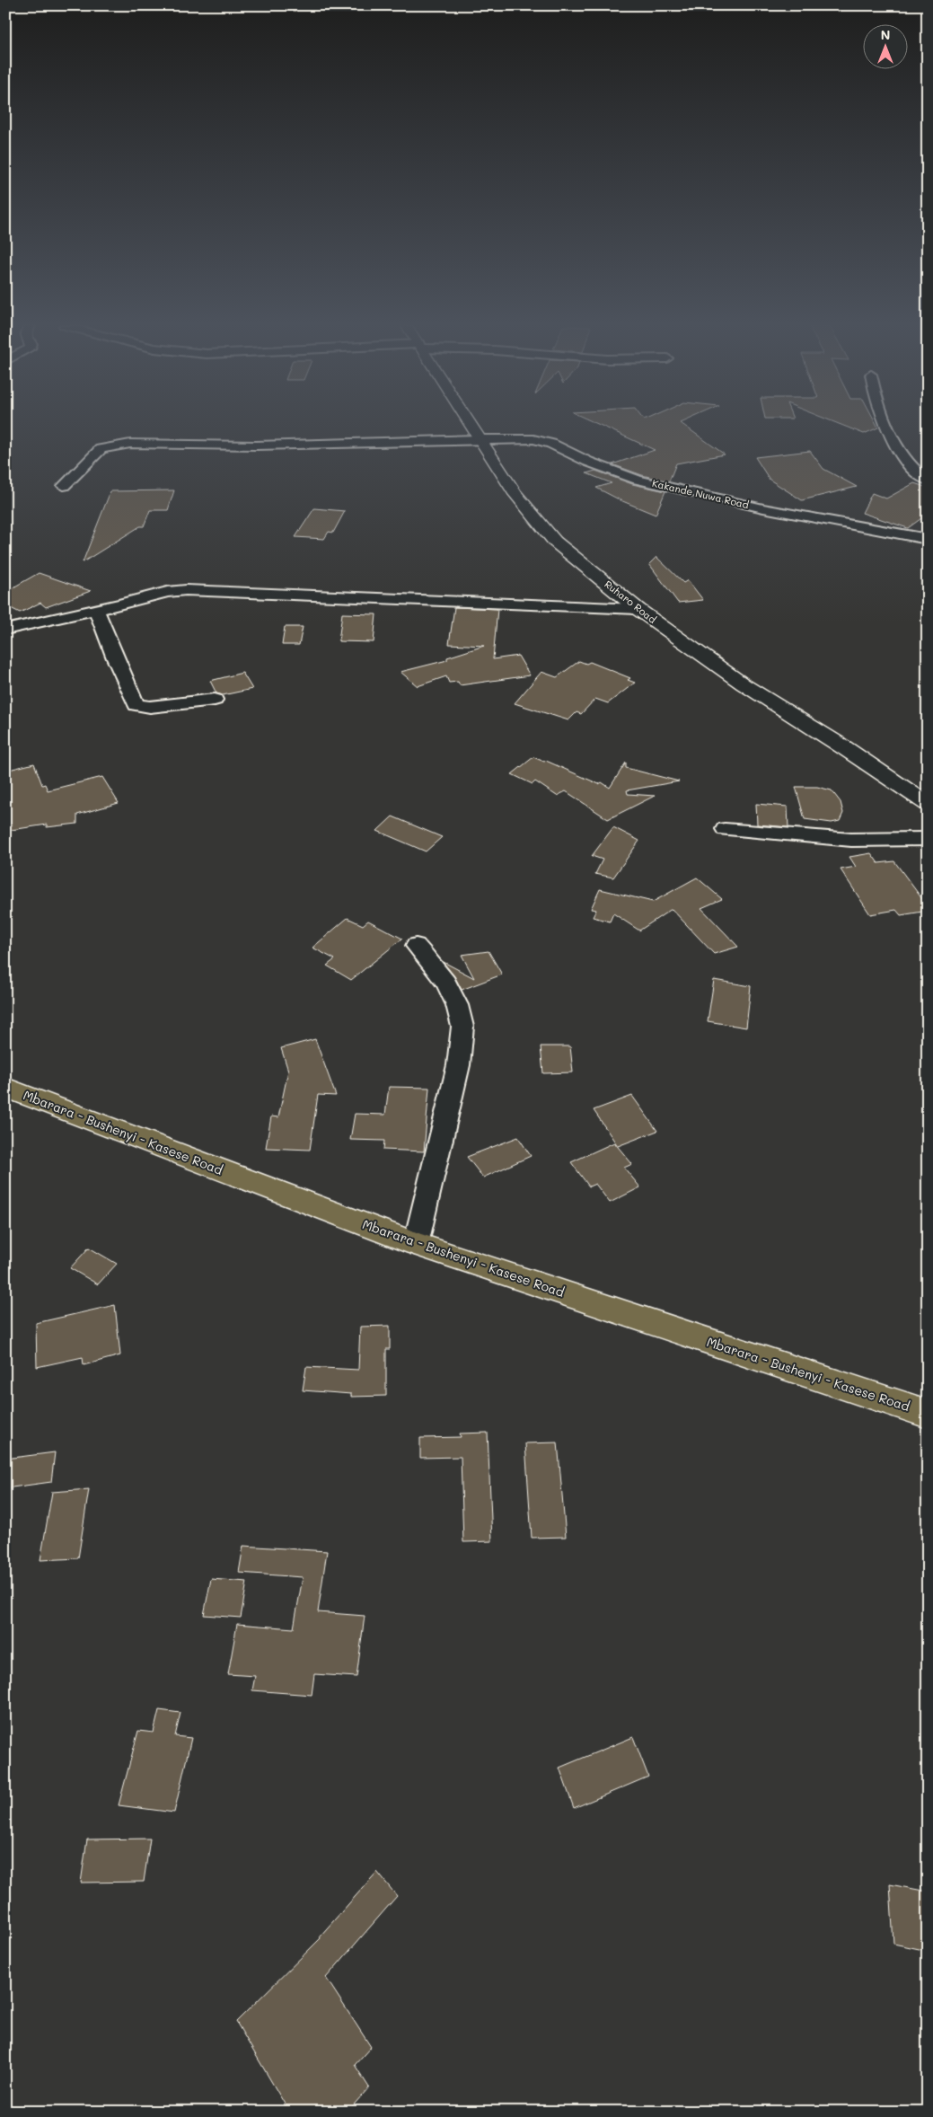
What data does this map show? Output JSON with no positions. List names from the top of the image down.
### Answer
{
  "streets": {
    "main road": ["Mbarara - Bushenyi - Kasese Road"],
    "street": ["Kakande Nuwa Road", "Ruharo Road"]
  },
  "crossings": [
    ["Kakande Nuwa Road", "Ruharo Road"]
  ],
  "north": "top"
}
